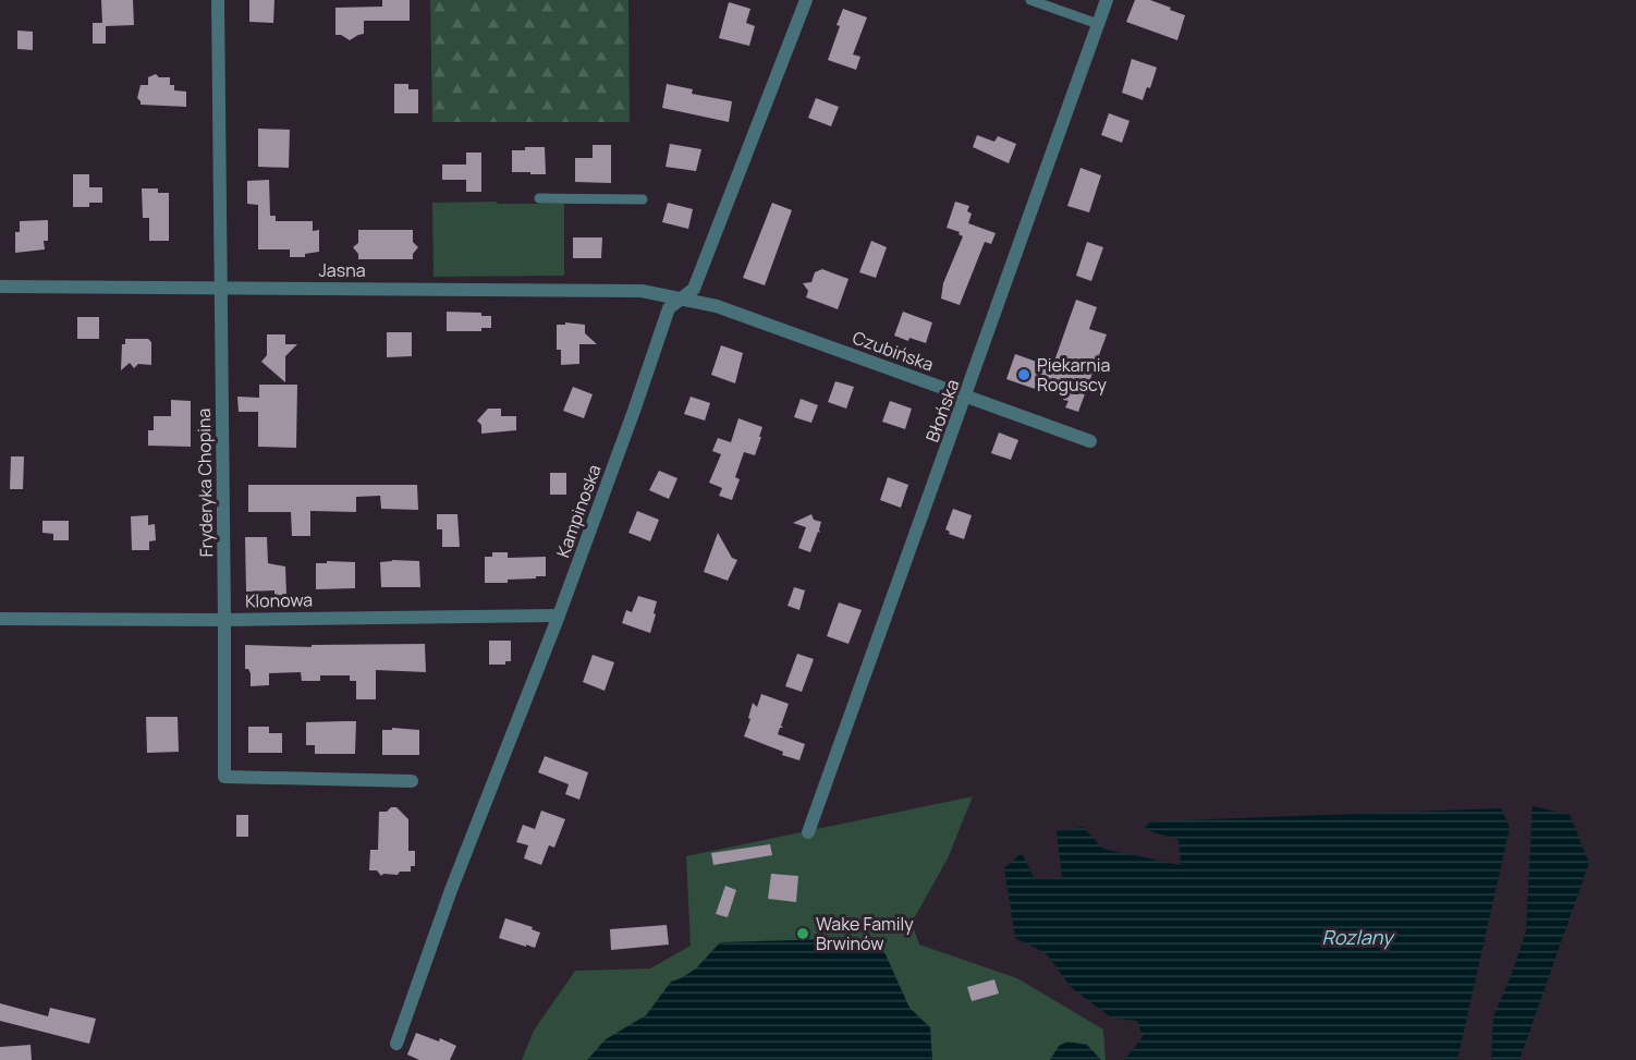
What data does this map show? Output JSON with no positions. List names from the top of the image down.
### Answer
{
  "streets": {
    "street": [
      "Jasna",
      "Czubińska",
      "Błońska",
      "Fryderyka Chopina",
      "Kampinoska",
      "Klonowa"
    ]
  },
  "crossings": [
    ["Jasna", "Czubińska"],
    ["Jasna", "Fryderyka Chopina"],
    ["Jasna", "Kampinoska"],
    ["Czubińska", "Błońska"],
    ["Czubińska", "Kampinoska"],
    ["Fryderyka Chopina", "Klonowa"],
    ["Kampinoska", "Klonowa"]
  ],
  "water": ["Rozlany"],
  "places": ["Piekarnia Roguscy", "Wake Family Brwinów"]
}
